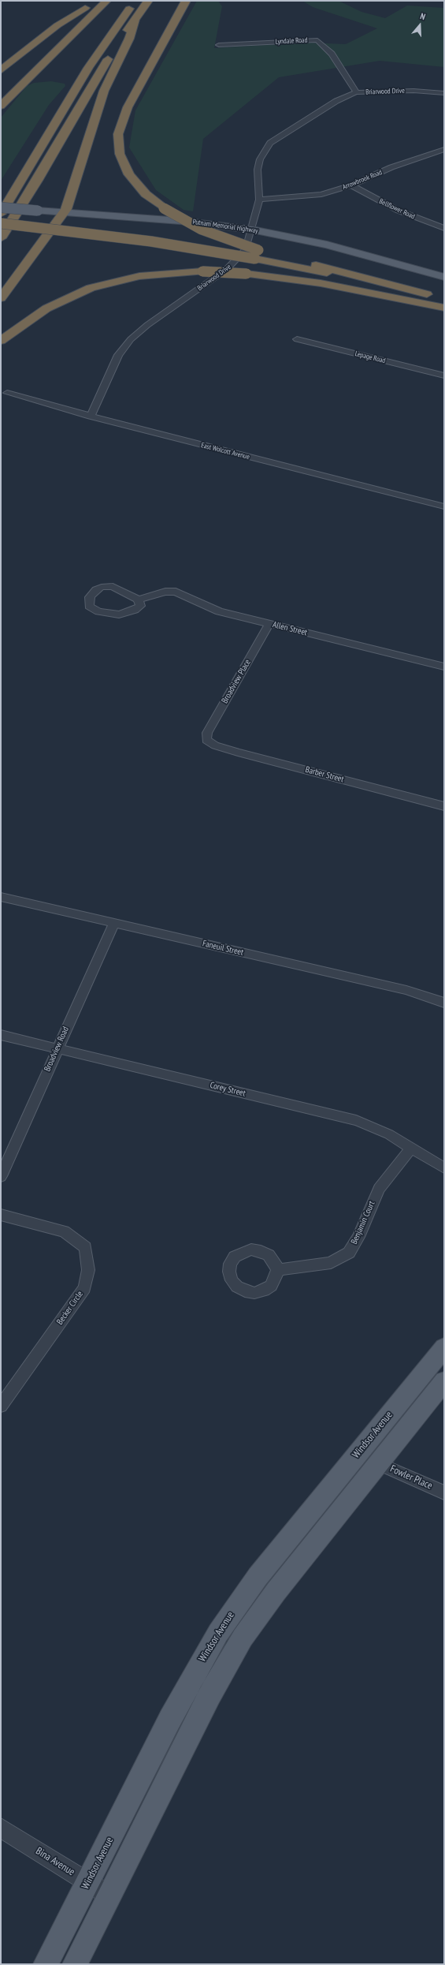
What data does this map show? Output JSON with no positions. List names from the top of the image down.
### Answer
{
  "streets": {
    "main road": ["Putnam Memorial Highway", "Windsor Avenue"],
    "street": [
      "Lyndale Road",
      "Briarwood Drive",
      "Arrowbrook Road",
      "Bellflower Road",
      "Lepage Road",
      "East Wolcott Avenue",
      "Allen Street",
      "Broadview Place",
      "Barber Street",
      "Faneuil Street",
      "Broadview Road",
      "Corey Street",
      "Benjamin Court",
      "Becker Circle",
      "Fowler Place",
      "Bina Avenue"
    ]
  },
  "crossings": [
    ["Lyndale Road", "Briarwood Drive"],
    ["Briarwood Drive", "Arrowbrook Road"],
    ["Briarwood Drive", "Putnam Memorial Highway"],
    ["Briarwood Drive", "East Wolcott Avenue"],
    ["Arrowbrook Road", "Bellflower Road"],
    ["Allen Street", "Broadview Place"],
    ["Broadview Place", "Barber Street"],
    ["Faneuil Street", "Broadview Road"],
    ["Broadview Road", "Corey Street"],
    ["Corey Street", "Benjamin Court"],
    ["Windsor Avenue", "Bina Avenue"]
  ],
  "north": "top"
}
